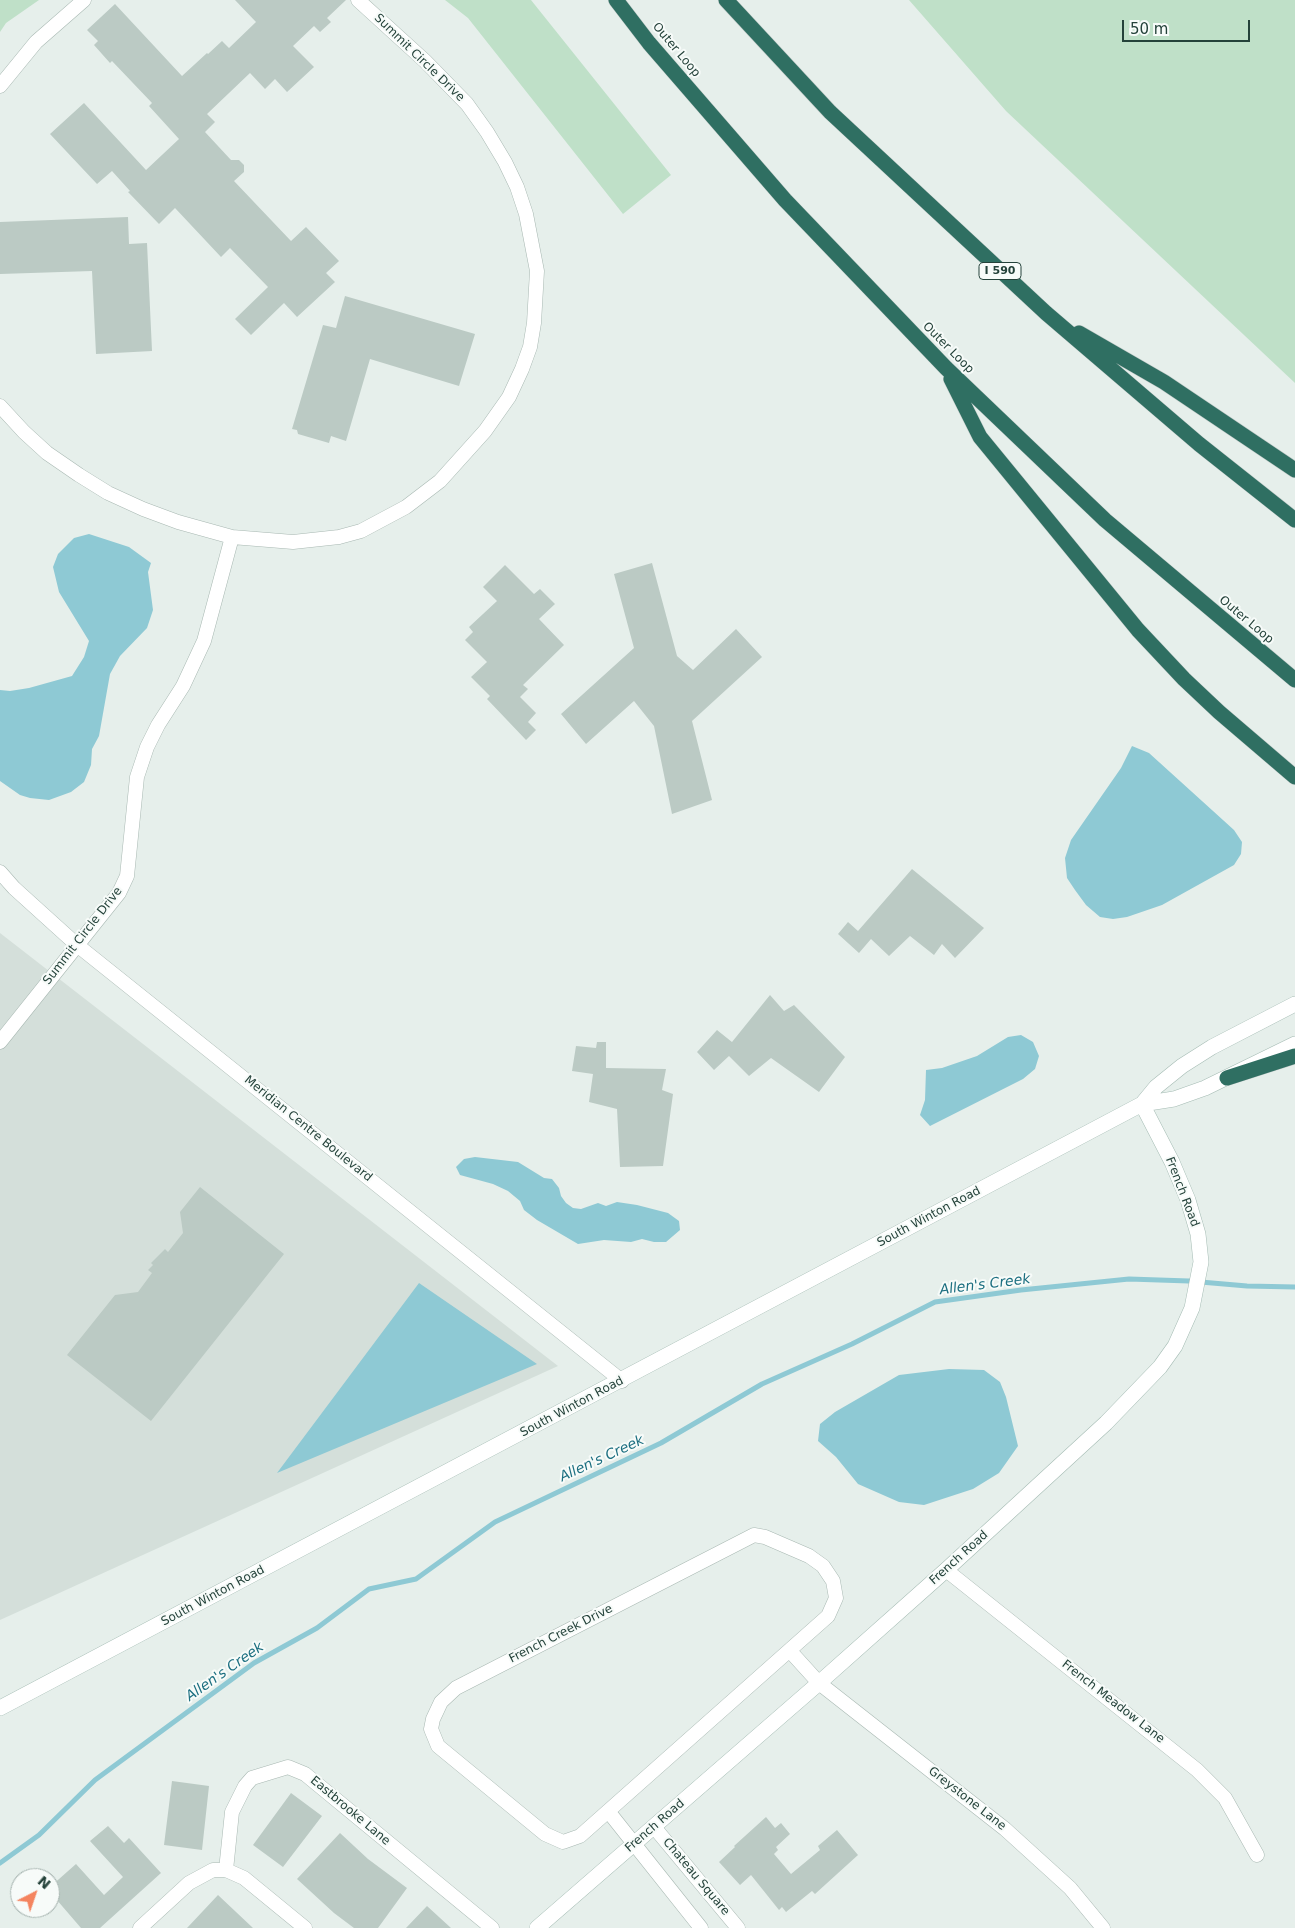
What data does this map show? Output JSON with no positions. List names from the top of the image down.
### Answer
{
  "streets": {
    "highway": ["Outer Loop", "I 590"],
    "main road": ["French Road", "South Winton Road"],
    "street": [
      "Summit Circle Drive",
      "Meridian Centre Boulevard",
      "French Creek Drive",
      "French Meadow Lane",
      "Greystone Lane",
      "Eastbrooke Lane",
      "Chateau Square"
    ]
  },
  "crossings": [
    ["Summit Circle Drive", "Meridian Centre Boulevard"],
    ["Meridian Centre Boulevard", "South Winton Road"],
    ["French Road", "South Winton Road"],
    ["French Road", "French Meadow Lane"],
    ["French Road", "Greystone Lane"],
    ["French Road", "Chateau Square"]
  ],
  "water": ["Allen's Creek"],
  "scale_bar": "50 m",
  "north": "top right"
}
